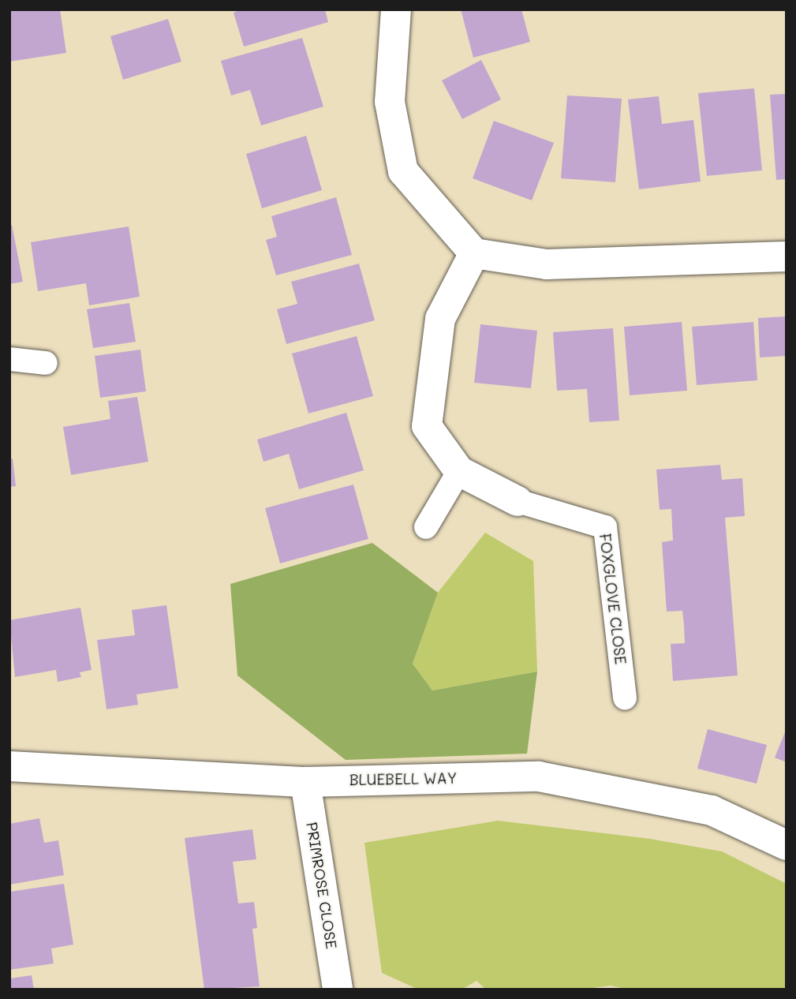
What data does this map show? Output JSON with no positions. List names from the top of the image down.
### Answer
{
  "streets": {
    "street": ["FOXGLOVE CLOSE", "BLUEBELL WAY", "PRIMROSE CLOSE"]
  },
  "crossings": [
    ["BLUEBELL WAY", "PRIMROSE CLOSE"]
  ]
}
